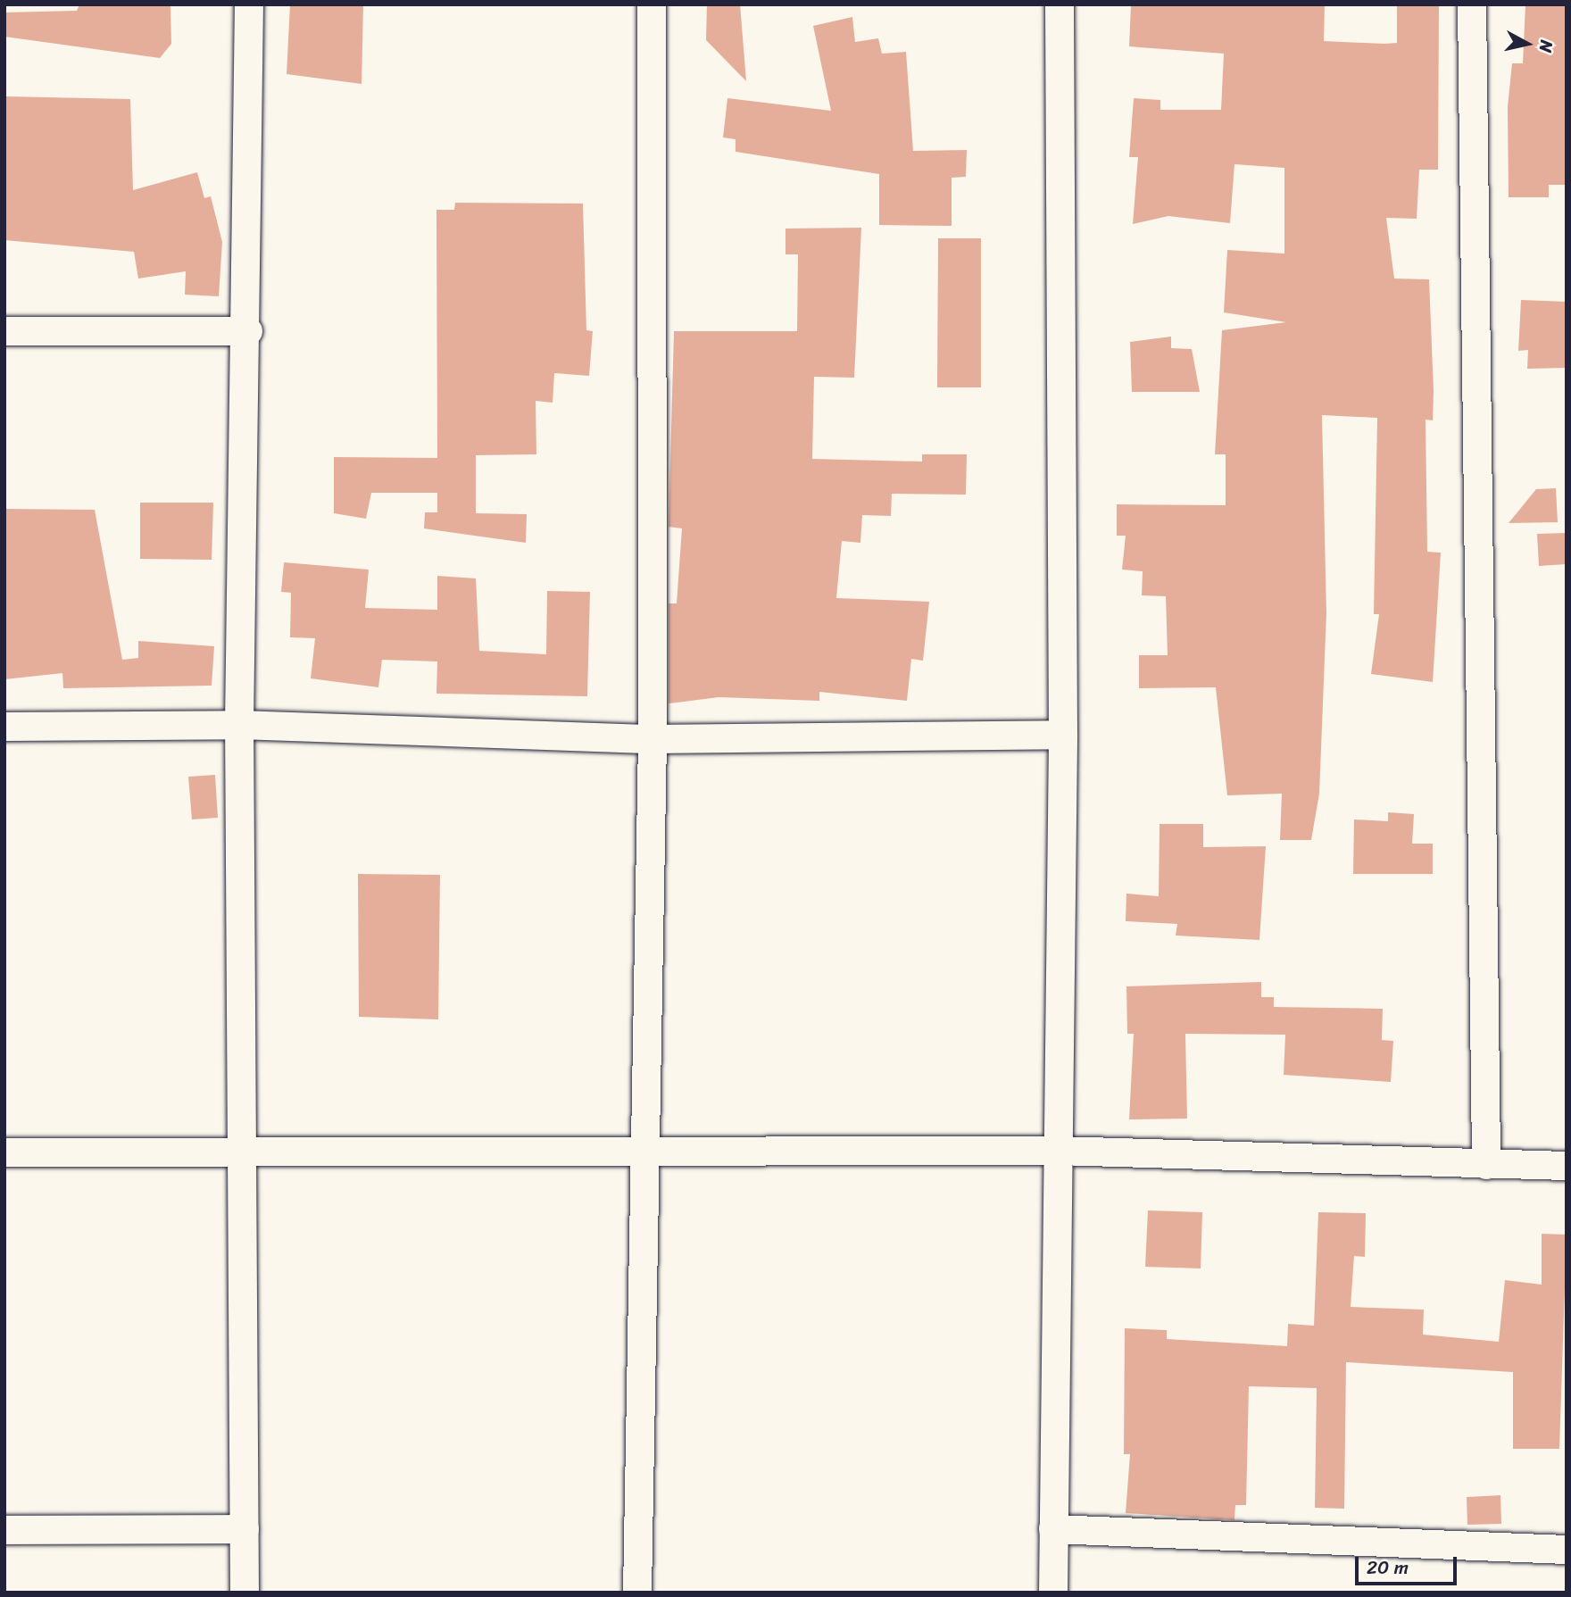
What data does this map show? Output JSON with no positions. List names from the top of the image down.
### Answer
{
  "scale_bar": "20 m",
  "north": "right"
}
